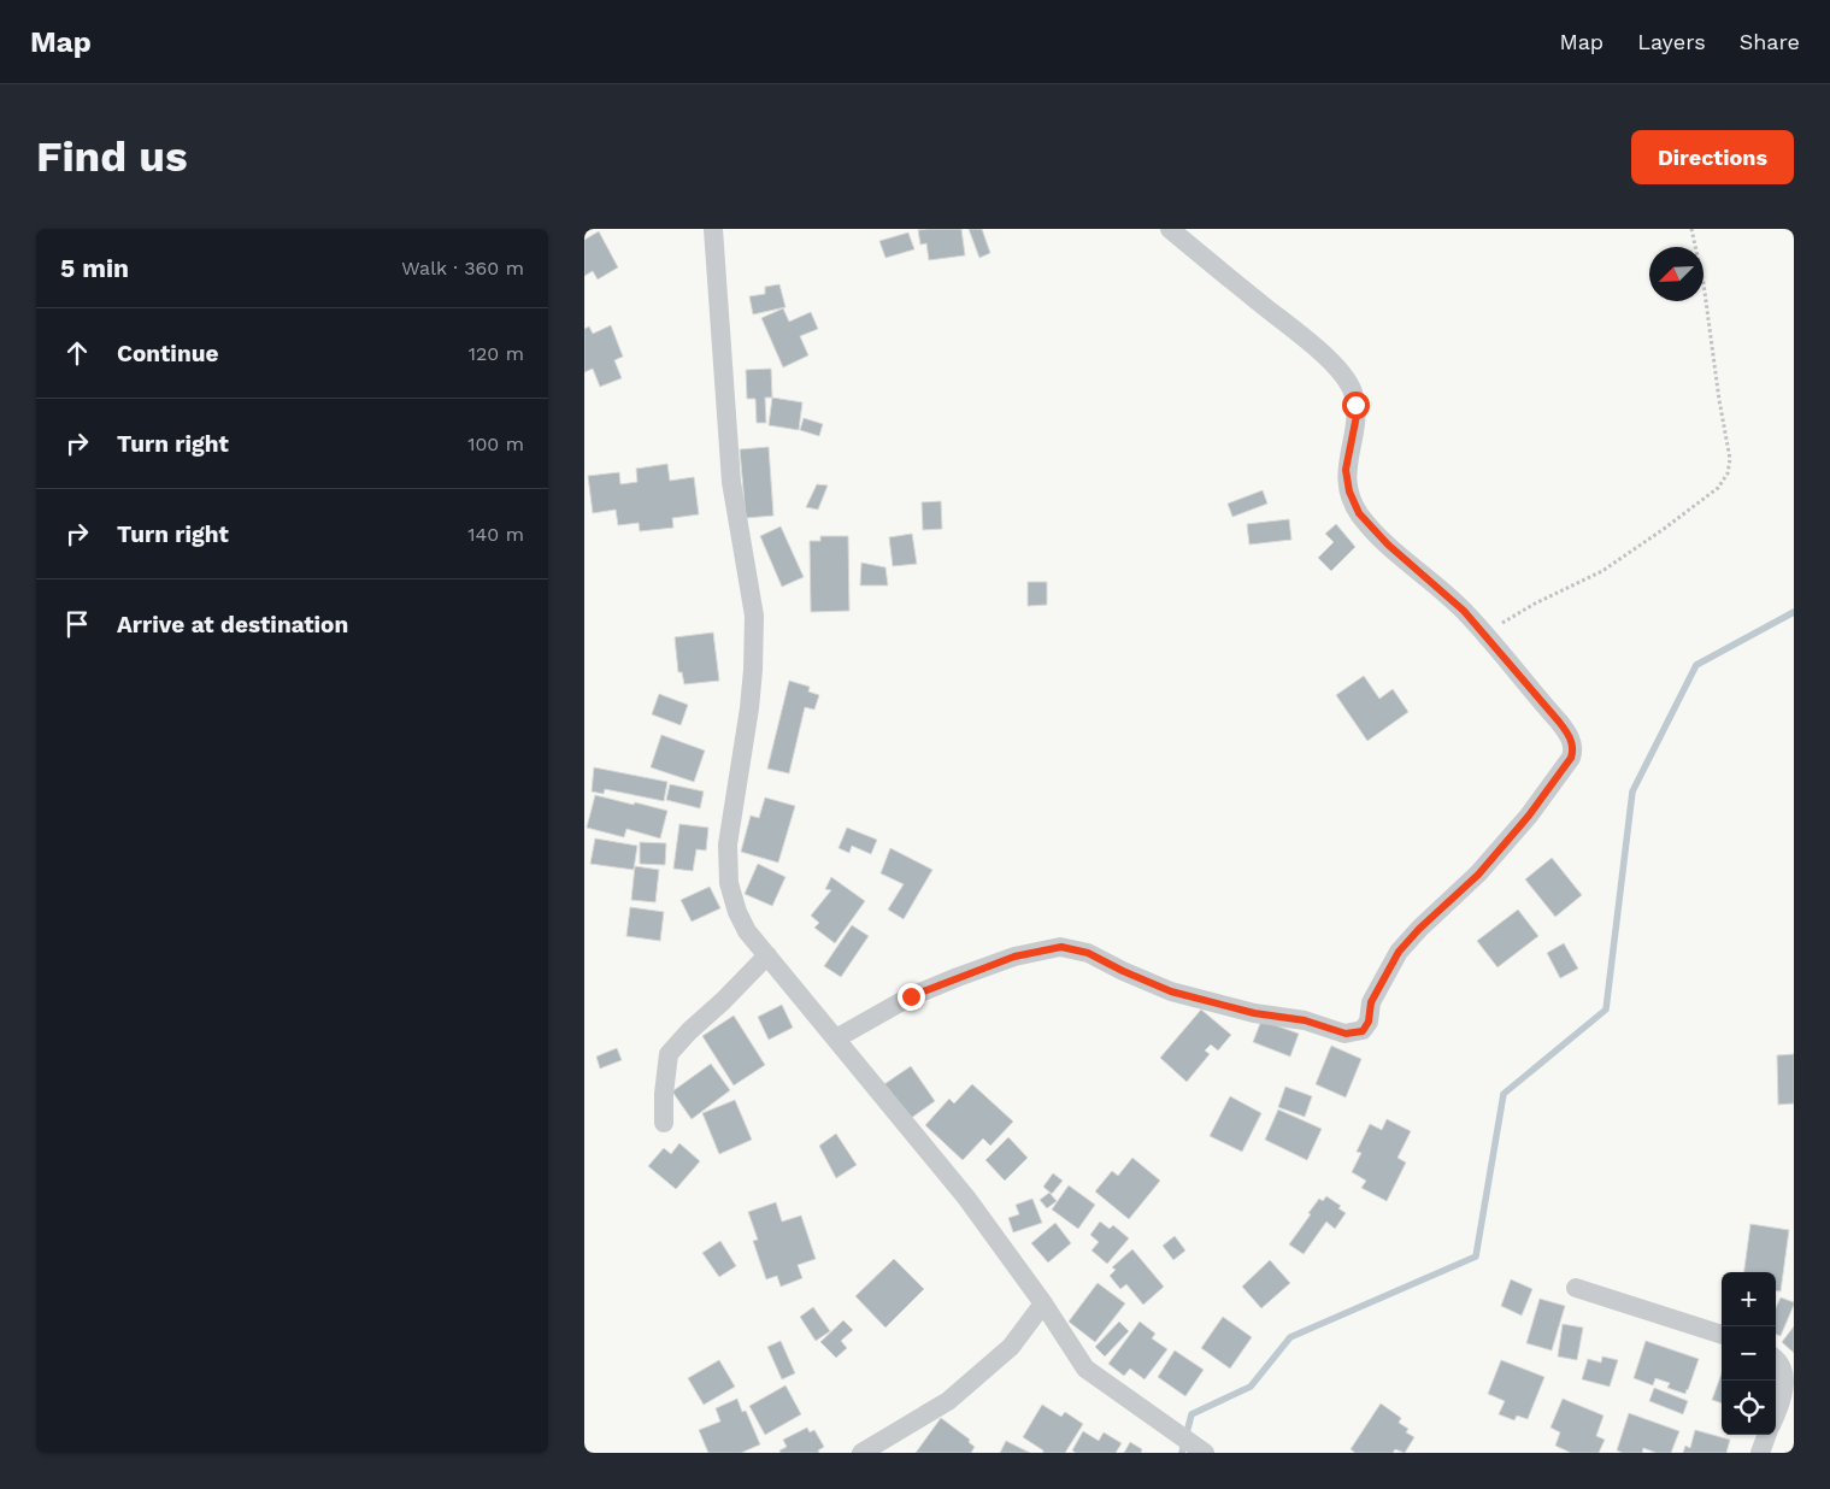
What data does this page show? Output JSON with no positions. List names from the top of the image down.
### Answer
{
  "north": "bottom left",
  "page": {
    "header": "Map",
    "nav": ["Map", "Layers", "Share"],
    "buttons": "Directions",
    "title": "Find us",
    "heading": ["5 min", "Walk · 360 m"],
    "list": [
      ["Continue", "120 m"],
      ["Turn right", "100 m"],
      ["Turn right", "140 m"],
      "Arrive at destination"
    ],
    "map_buttons": ["+", "−"]
  }
}
